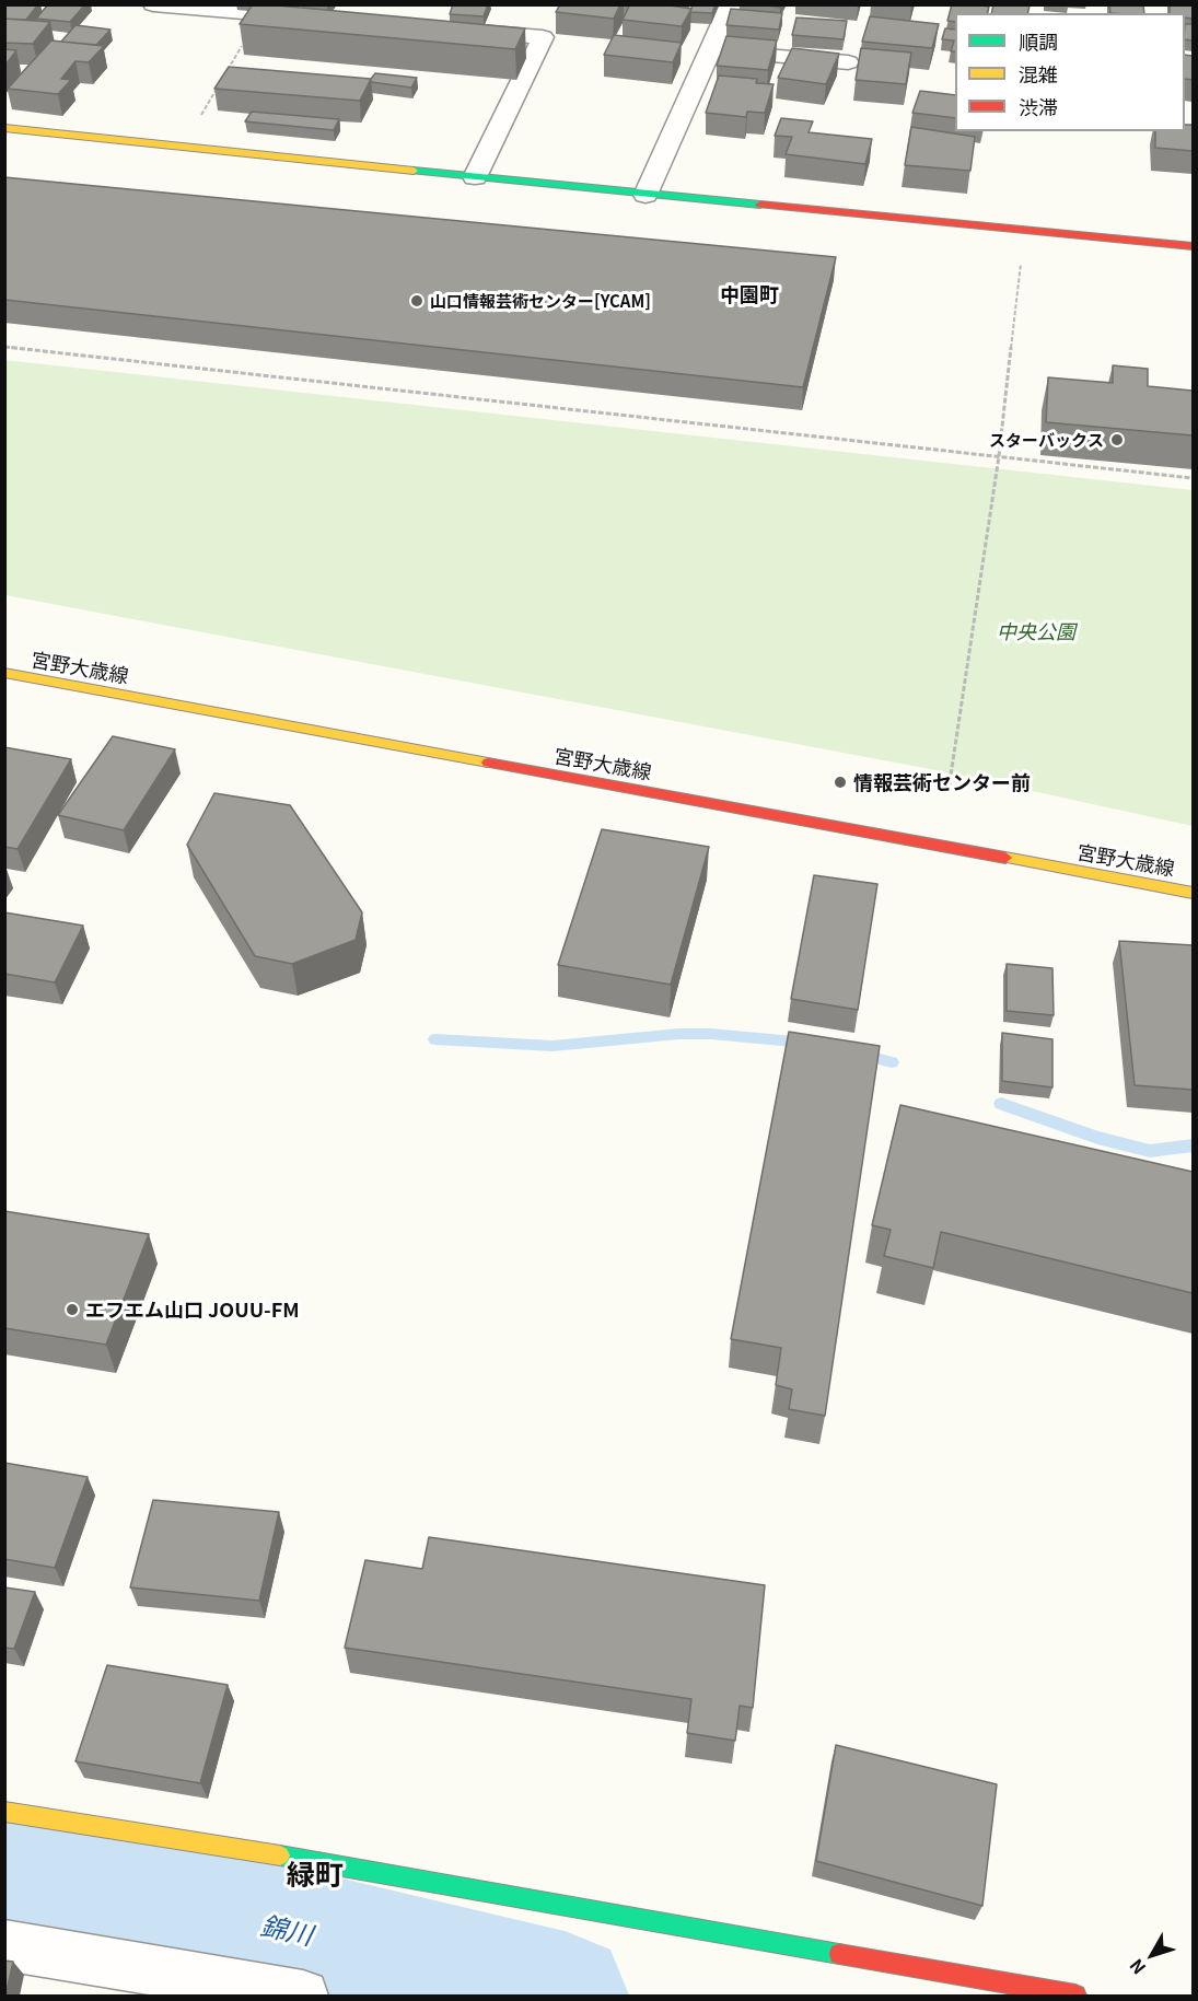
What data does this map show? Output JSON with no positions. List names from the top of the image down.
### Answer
{
  "streets": {
    "street": ["宮野大歳線"]
  },
  "districts": ["中園町", "緑町"],
  "water": ["錦川"],
  "parks": ["中央公園"],
  "places": [
    "山口情報芸術センター[YCAM]",
    "スターバックス",
    "情報芸術センター前",
    "エフエム山口 JOUU-FM"
  ],
  "legend": ["順調", "混雑", "渋滞"],
  "north": "bottom left"
}
